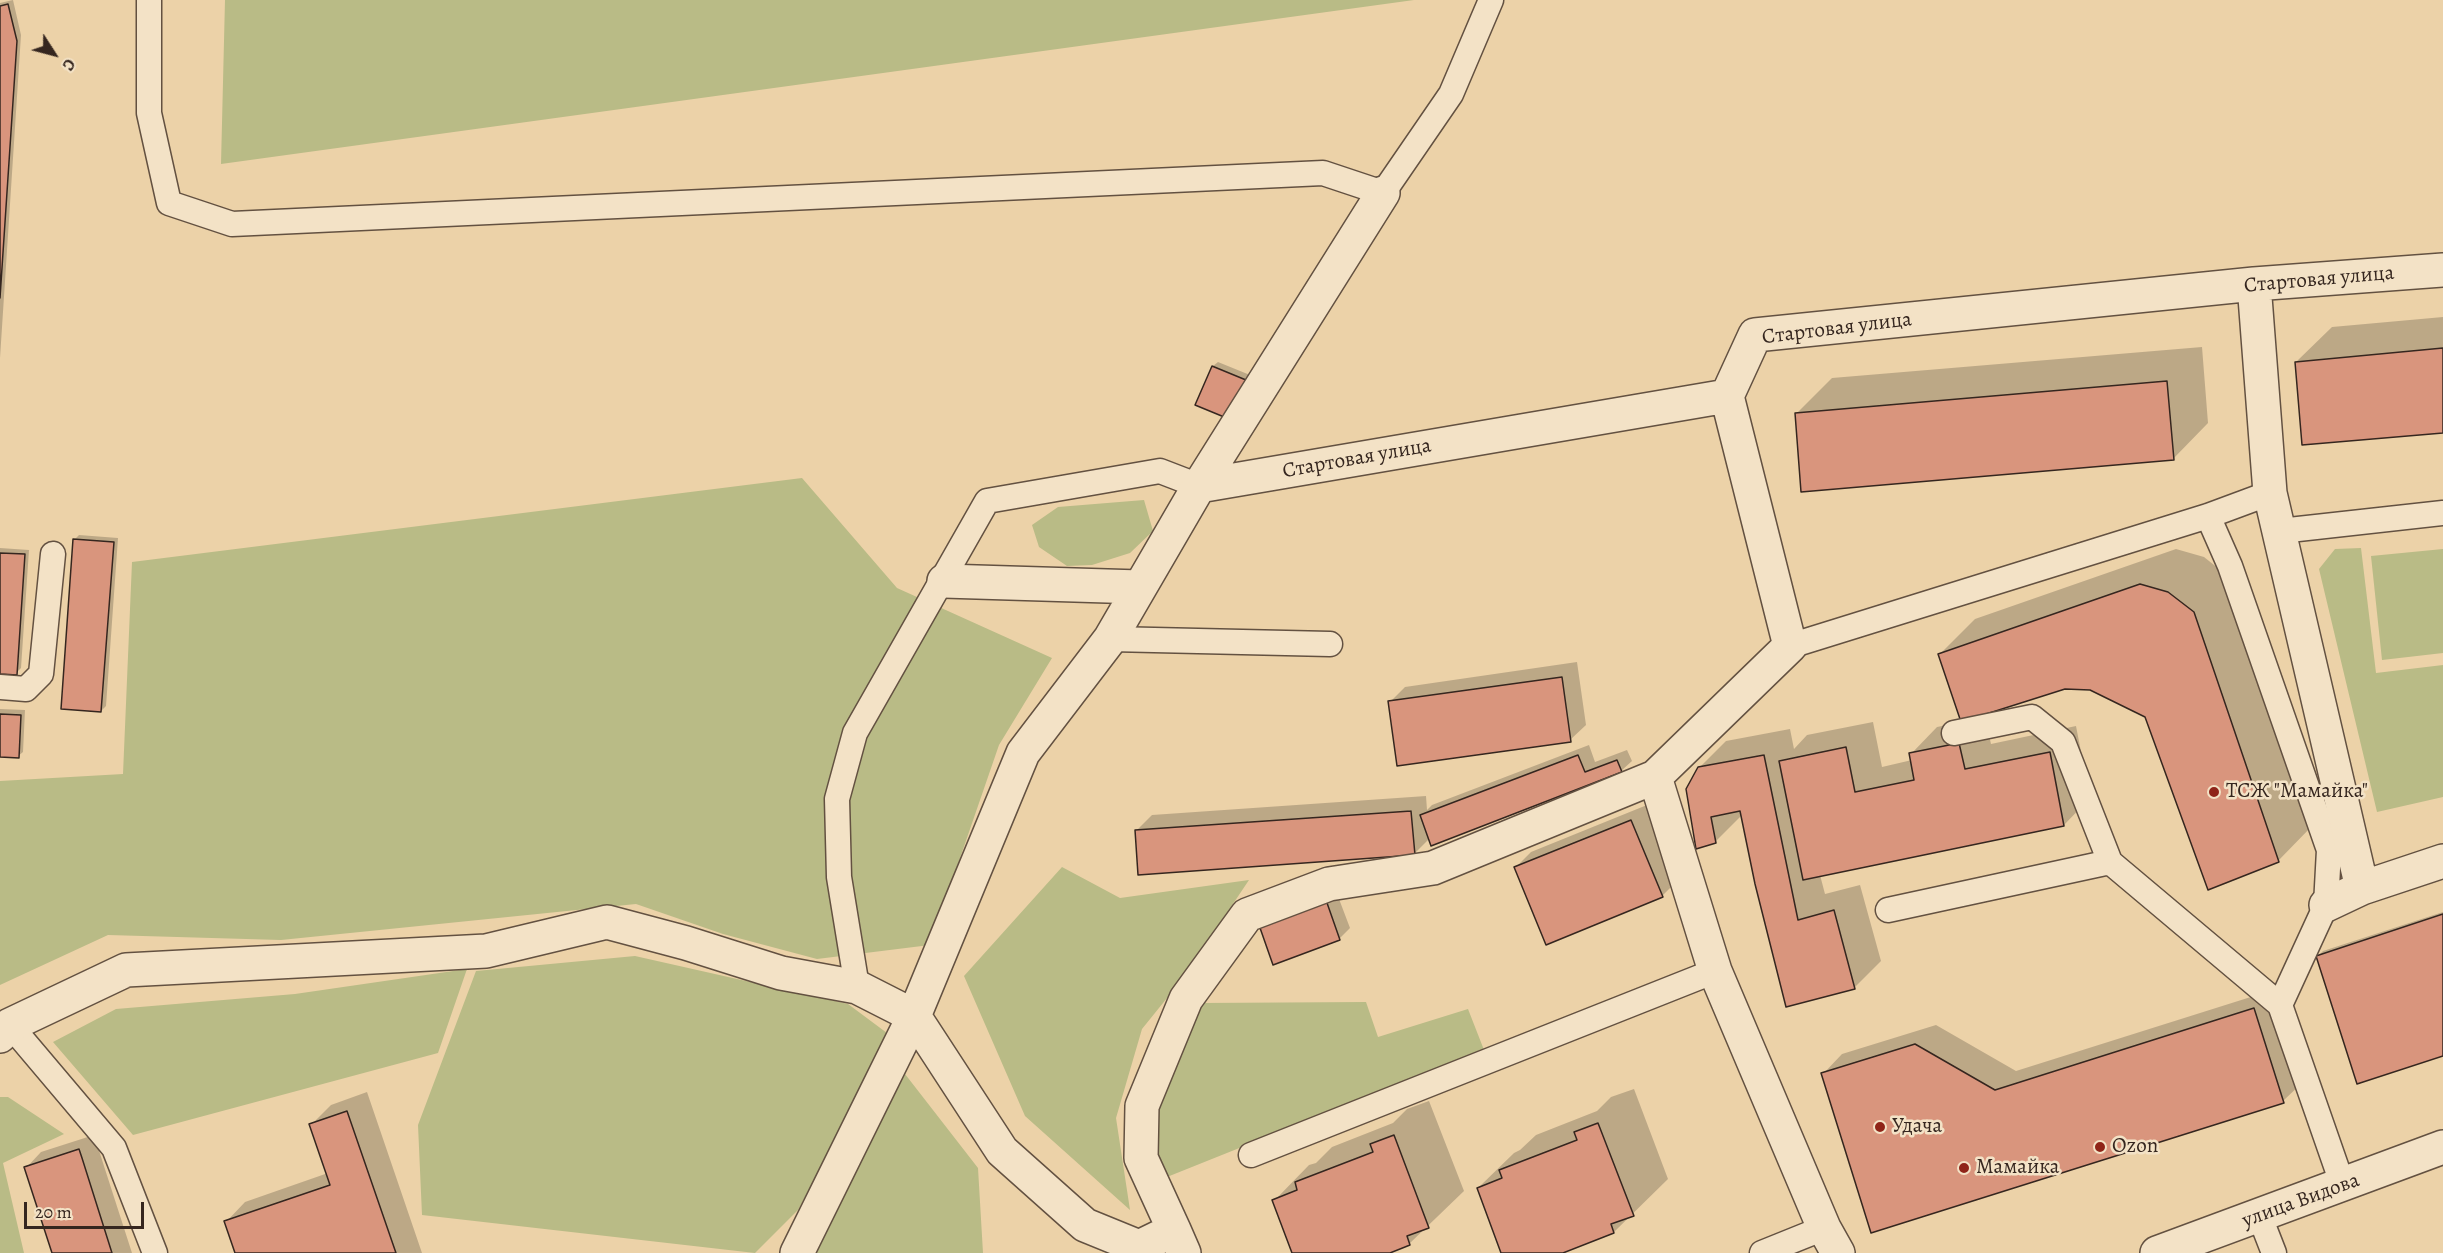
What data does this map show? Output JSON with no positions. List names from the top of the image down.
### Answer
{
  "streets": {
    "street": ["Стартовая улица", "улица Видова"]
  },
  "places": [
    "ТСЖ \"Мамайка\"",
    "Удача",
    "Ozon",
    "Мамайка"
  ],
  "scale_bar": "20 m",
  "north": "bottom right"
}
